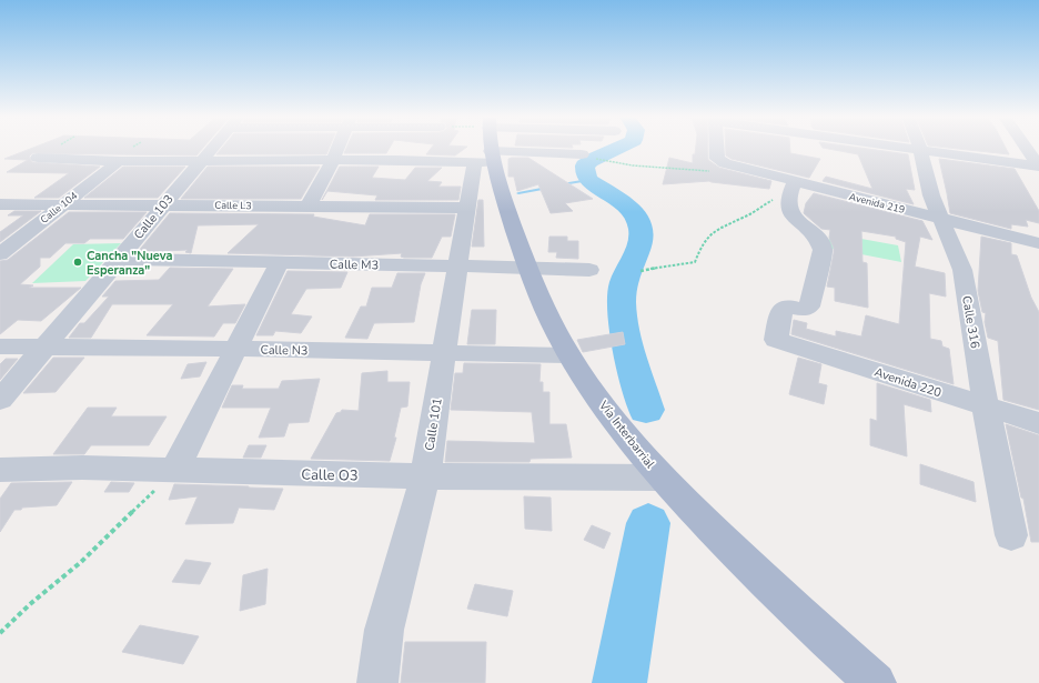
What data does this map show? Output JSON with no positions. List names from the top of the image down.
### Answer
{
  "streets": {
    "main road": ["Vía Interbarrial"],
    "street": [
      "Avenida 219",
      "Calle L3",
      "Calle 104",
      "Calle 103",
      "Calle M3",
      "Calle 316",
      "Calle N3",
      "Avenida 220",
      "Calle 101",
      "Calle O3"
    ]
  },
  "crossings": [
    ["Avenida 219", "Calle 316"],
    ["Avenida 219", "Avenida 220"],
    ["Calle L3", "Calle 104"],
    ["Calle L3", "Calle 103"],
    ["Calle L3", "Calle 101"],
    ["Calle 103", "Calle M3"],
    ["Calle 103", "Calle N3"],
    ["Calle M3", "Calle 101"],
    ["Calle M3", "Vía Interbarrial"],
    ["Calle 316", "Avenida 220"],
    ["Calle N3", "Calle 101"],
    ["Calle N3", "Vía Interbarrial"],
    ["Calle 101", "Vía Interbarrial"],
    ["Calle 101", "Calle O3"],
    ["Vía Interbarrial", "Calle O3"]
  ],
  "places": ["Cancha \"Nueva Esperanza\""]
}
